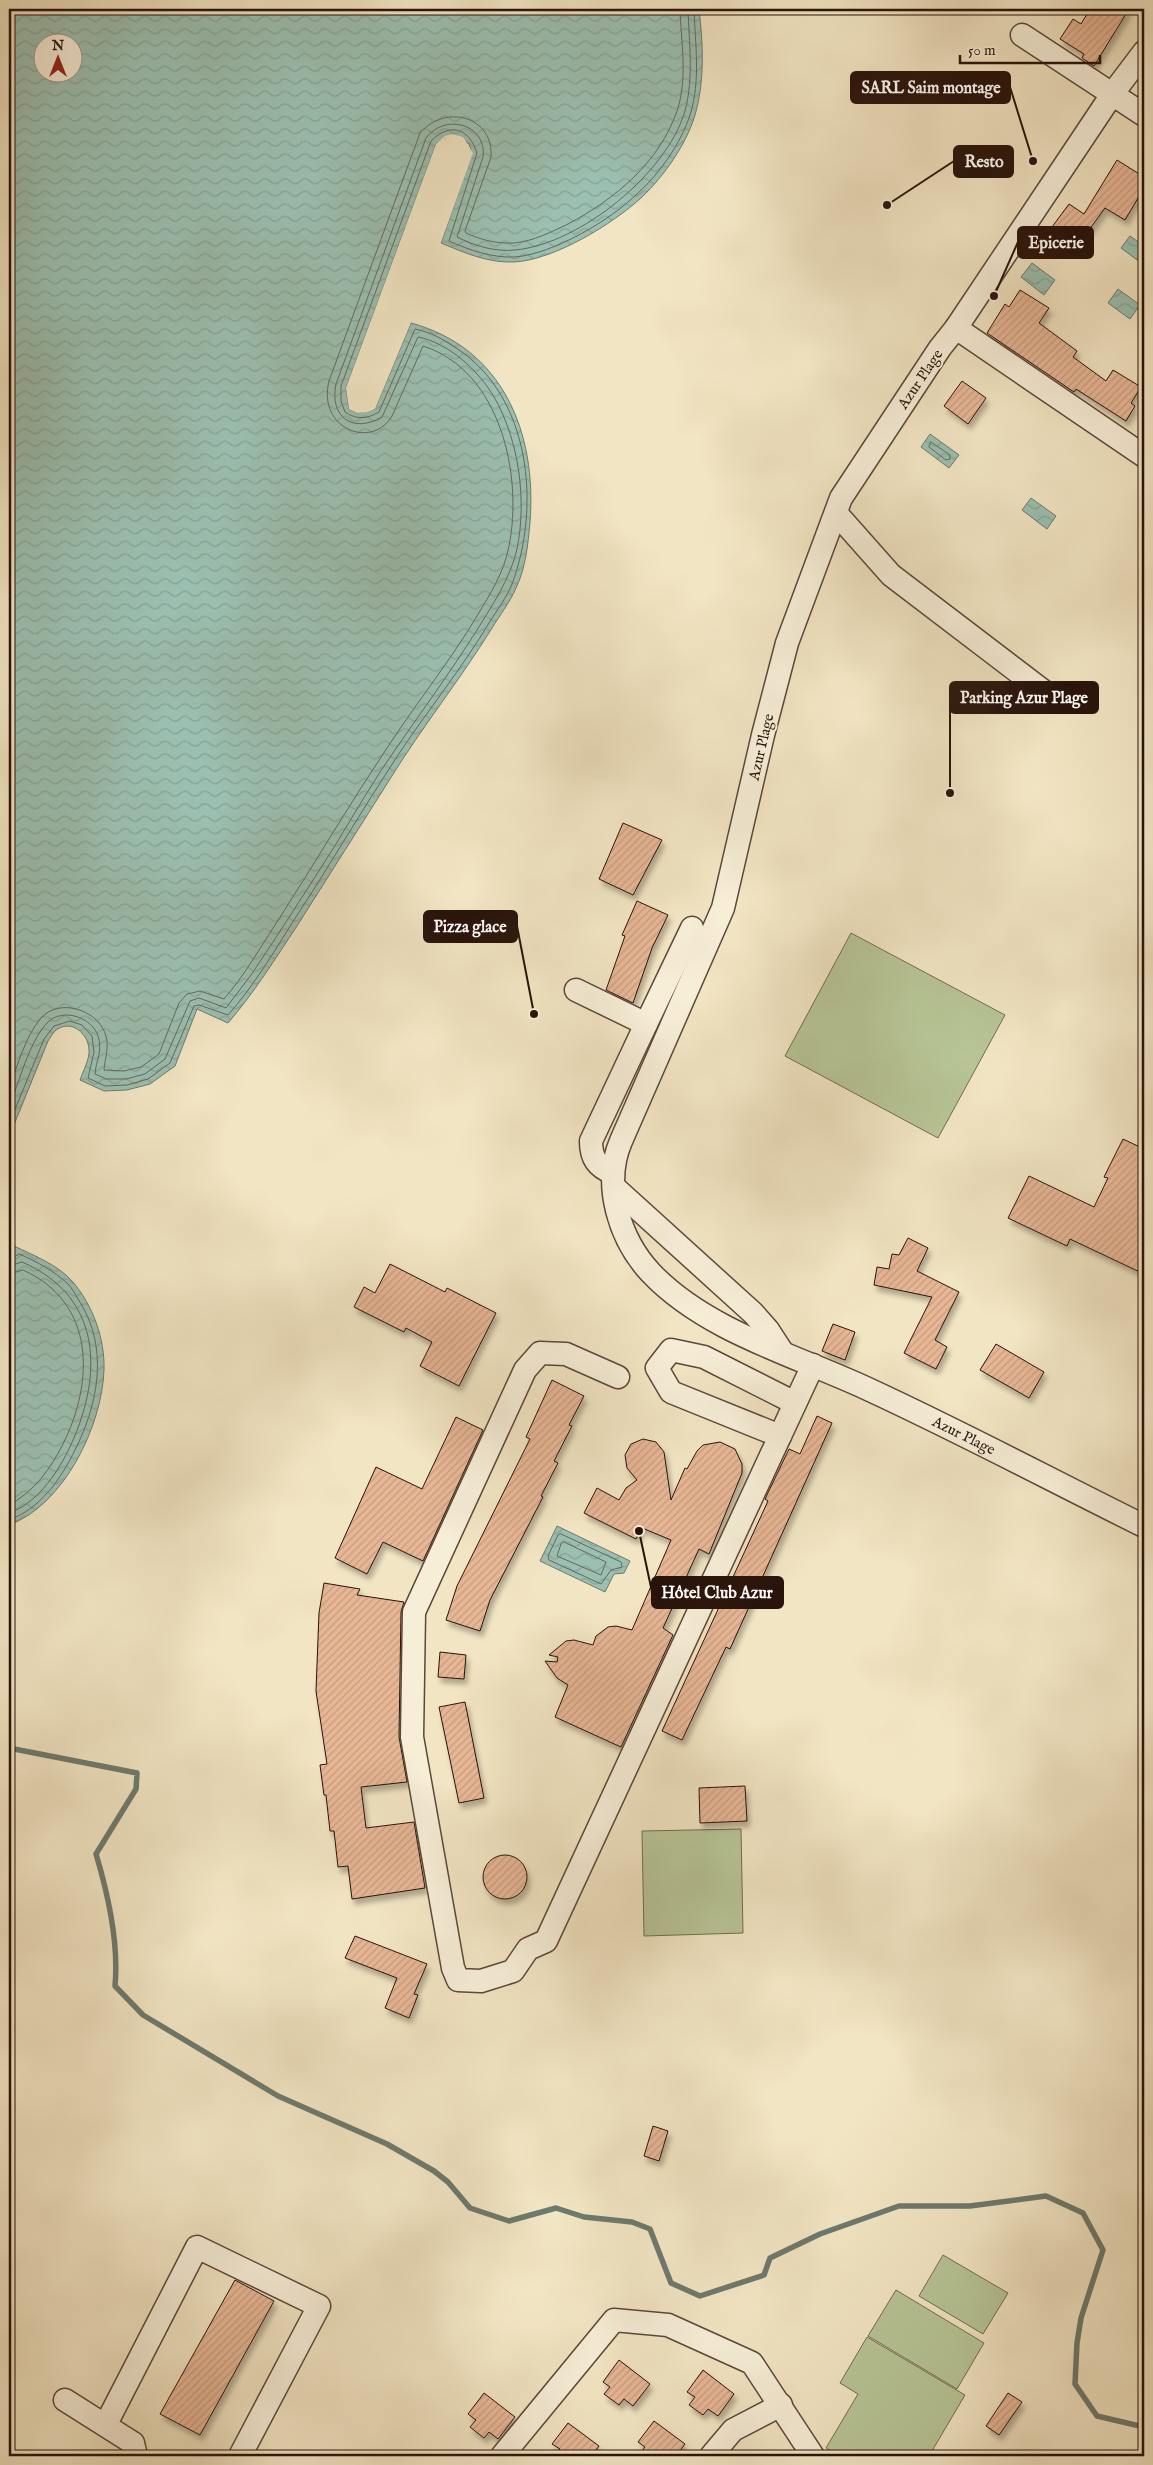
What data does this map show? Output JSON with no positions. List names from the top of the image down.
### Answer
{
  "streets": {
    "street": ["Azur Plage"]
  },
  "places": [
    "SARL Saim montage",
    "Resto",
    "Epicerie",
    "Parking Azur Plage",
    "Pizza glace",
    "Hôtel Club Azur"
  ],
  "scale_bar": "50 m",
  "north": "top"
}
